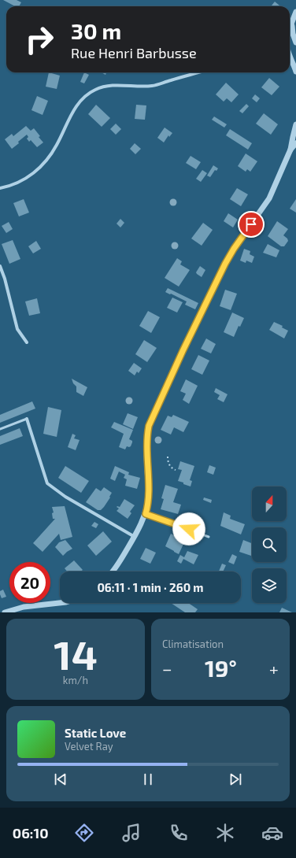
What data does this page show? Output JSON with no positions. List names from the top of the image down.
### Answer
{
  "north": "top",
  "page": {
    "turn": ["30 m", "Rue Henri Barbusse"],
    "limit": "20",
    "trip": "06:11 · 1 min · 260 m",
    "tile": [
      ["14", "km/h"],
      "Climatisation"
    ],
    "heat": ["−", "19°", "+"],
    "song": ["Static Love", "Velvet Ray"],
    "tabs": "06:10"
  }
}
